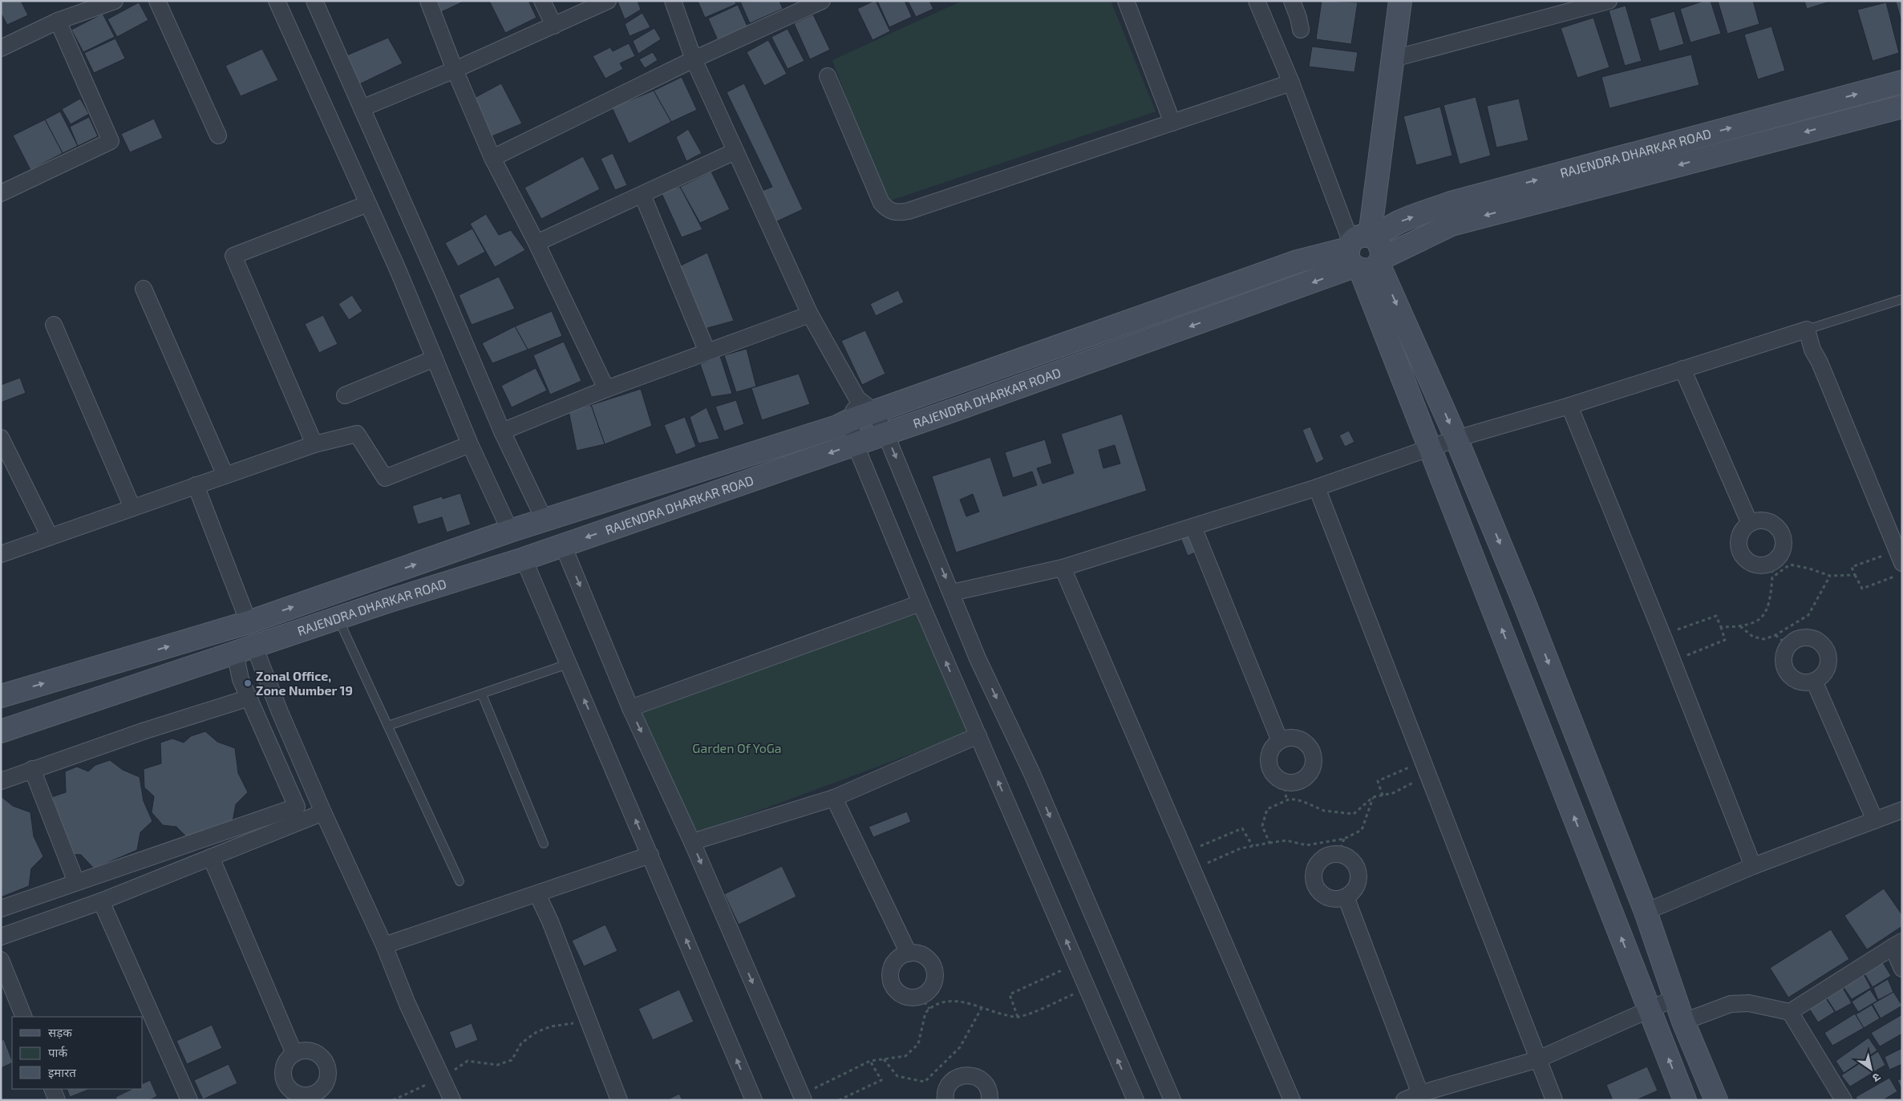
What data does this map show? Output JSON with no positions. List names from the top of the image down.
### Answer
{
  "streets": {
    "main road": ["RAJENDRA DHARKAR ROAD"]
  },
  "parks": ["Garden Of YoGa"],
  "places": ["Zonal Office, Zone Number 19"],
  "legend": ["सड़क", "पार्क", "इमारत"],
  "north": "bottom right"
}
